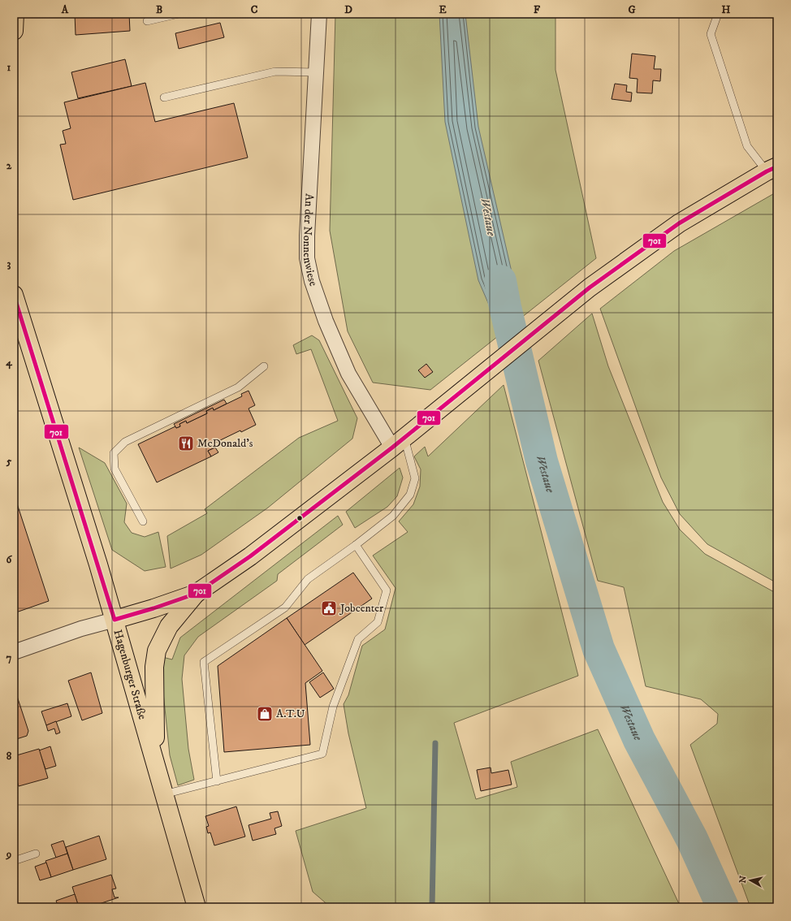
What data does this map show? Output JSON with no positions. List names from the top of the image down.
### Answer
{
  "streets": {
    "main road": ["Hagenburger Straße"],
    "street": ["An der Nonnenwiese"]
  },
  "water": ["Westaue"],
  "places": {
    "restaurant": ["McDonald's"],
    "public building": ["Jobcenter"],
    "shop": ["A.T.U"]
  },
  "lines": ["transit line 701"],
  "north": "left",
  "grid": {
    "columns": [
      "A",
      "B",
      "C",
      "D",
      "E",
      "F",
      "G",
      "H"
    ],
    "rows": [
      "1",
      "2",
      "3",
      "4",
      "5",
      "6",
      "7",
      "8",
      "9"
    ]
  }
}
